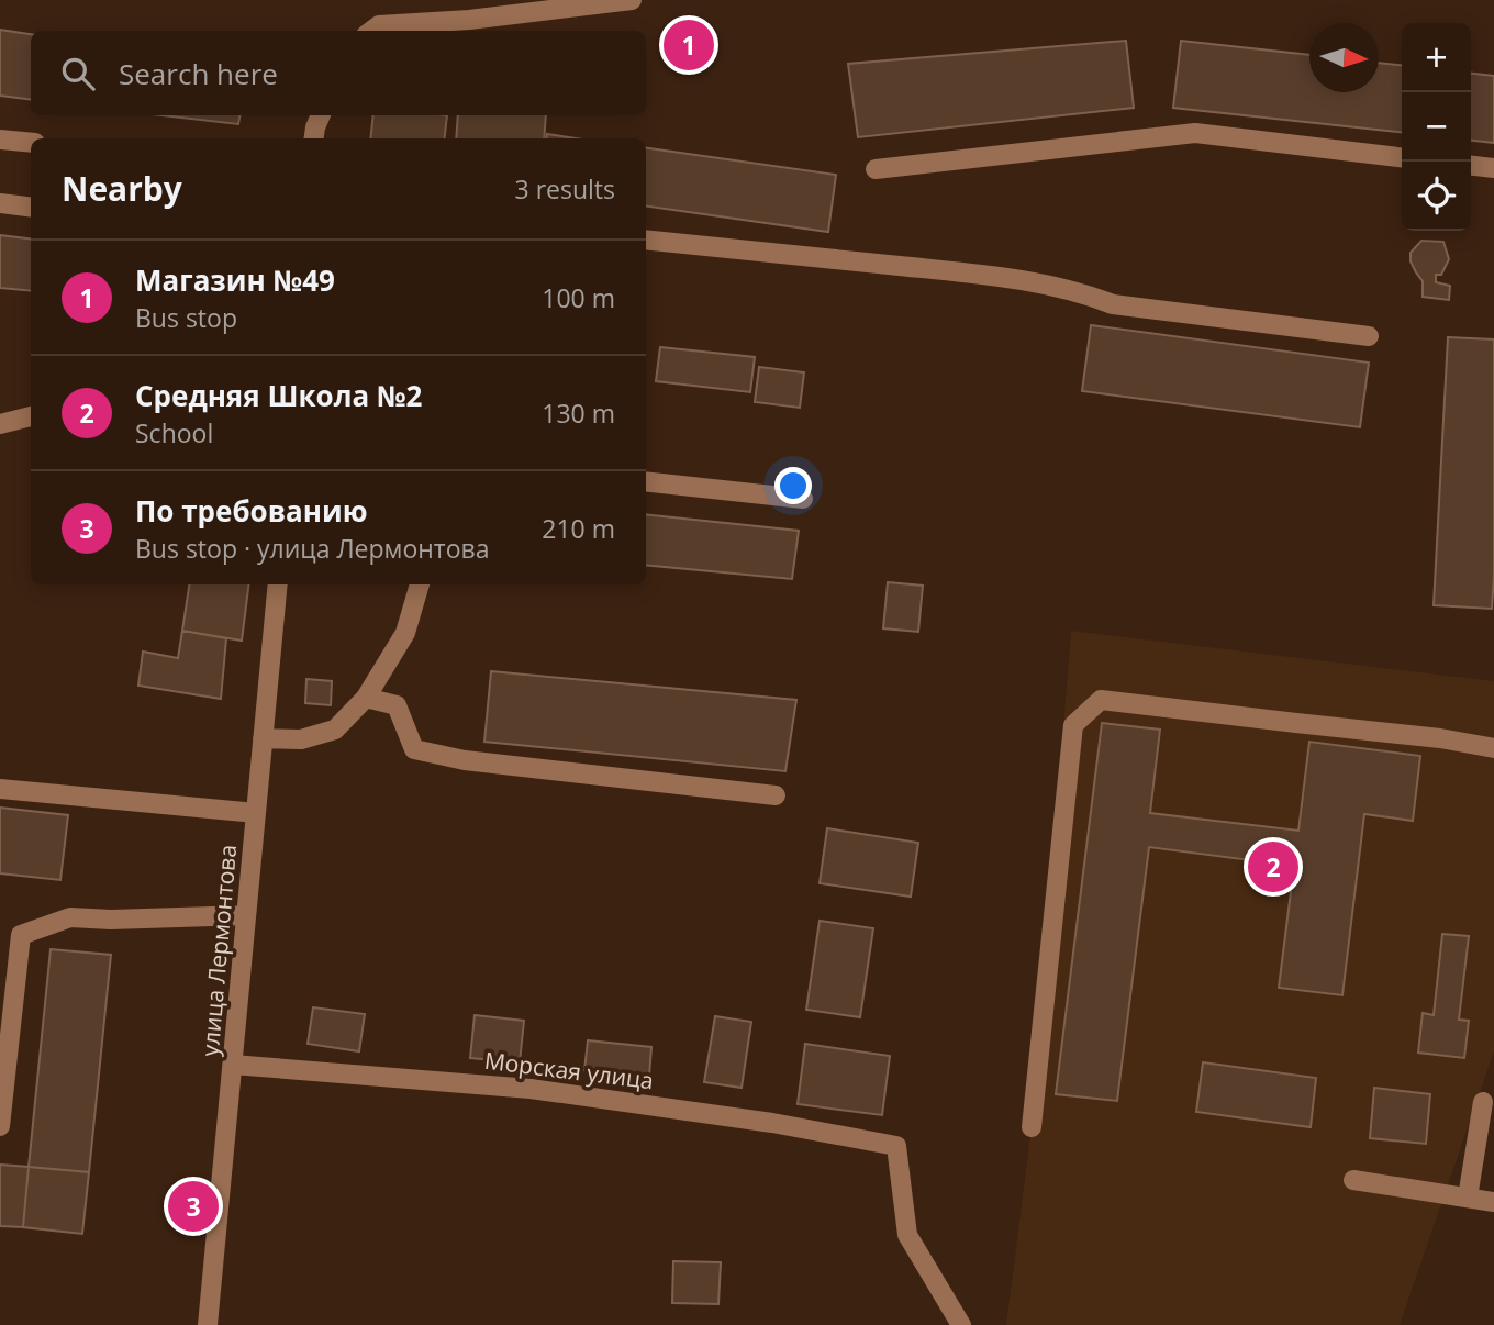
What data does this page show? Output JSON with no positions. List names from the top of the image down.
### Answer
{
  "streets": {
    "street": ["улица Лермонтова", "Морская улица"]
  },
  "crossings": [
    ["улица Лермонтова", "Морская улица"]
  ],
  "north": "right",
  "page": {
    "pins": ["1", "2", "3"],
    "map_buttons": ["+", "−"],
    "search": "Search here",
    "heading": ["Nearby", "3 results"],
    "list": [
      {
        "mark": "1",
        "name": "Магазин №49",
        "note": "Bus stop",
        "value": "100 m"
      },
      {
        "mark": "2",
        "name": "Средняя Школа №2",
        "note": "School",
        "value": "130 m"
      },
      {
        "mark": "3",
        "name": "По требованию",
        "note": "Bus stop · улица Лермонтова",
        "value": "210 m"
      }
    ]
  }
}
